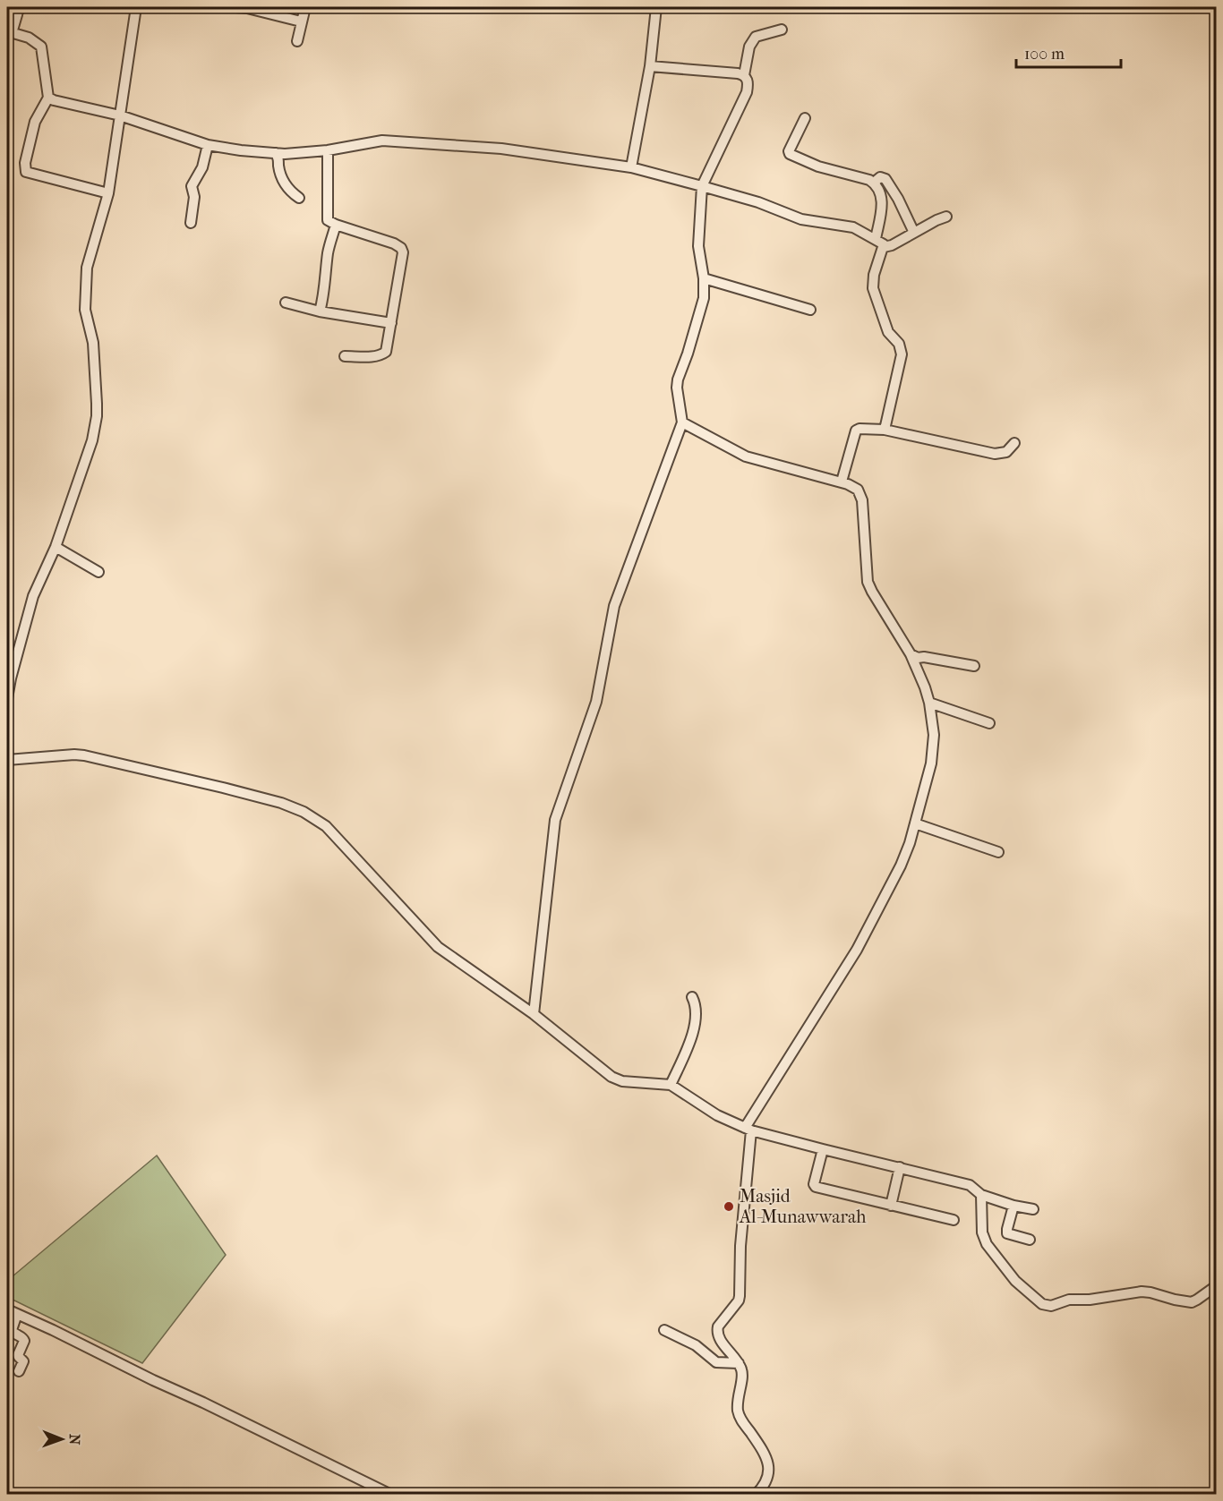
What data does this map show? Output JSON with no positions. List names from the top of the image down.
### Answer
{
  "places": ["Masjid Al-Munawwarah"],
  "scale_bar": "100 m",
  "north": "right"
}
